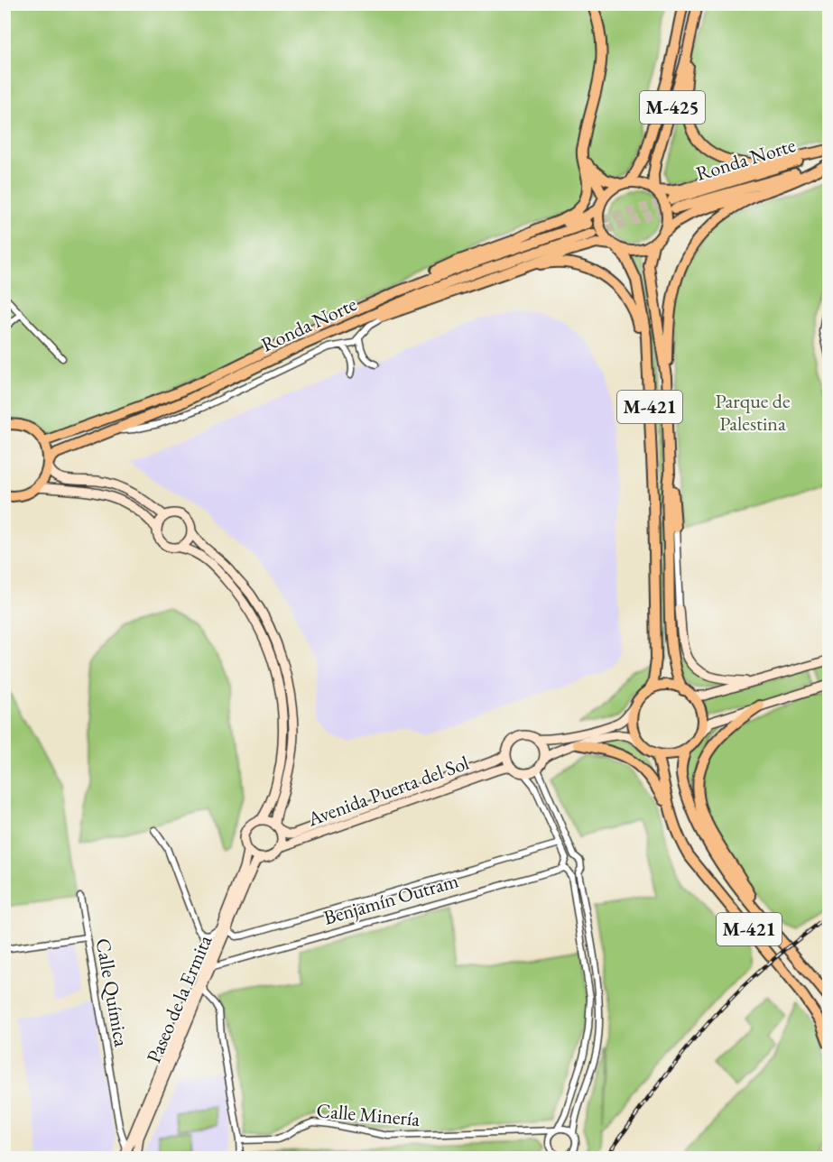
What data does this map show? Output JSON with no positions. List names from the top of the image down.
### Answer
{
  "streets": {
    "main road": [
      "M-425",
      "Ronda Norte",
      "M-421",
      "Avenida Puerta del Sol",
      "Paseo de la Ermita"
    ],
    "street": ["Benjamín Outram", "Calle Química", "Calle Minería"]
  },
  "crossings": [
    ["M-425", "Ronda Norte"],
    ["M-425", "M-421"],
    ["Ronda Norte", "M-421"],
    ["Avenida Puerta del Sol", "Paseo de la Ermita"],
    ["Benjamín Outram", "Paseo de la Ermita"],
    ["Calle Química", "Paseo de la Ermita"]
  ],
  "parks": ["Parque de Palestina"]
}
